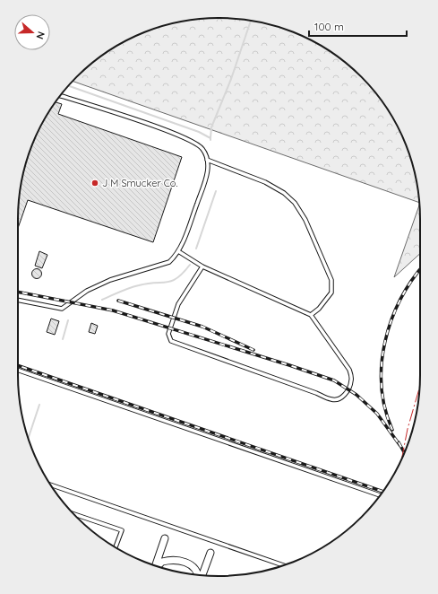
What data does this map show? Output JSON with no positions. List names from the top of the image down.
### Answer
{
  "places": ["J M Smucker Co."],
  "scale_bar": "100 m",
  "north": "right"
}
